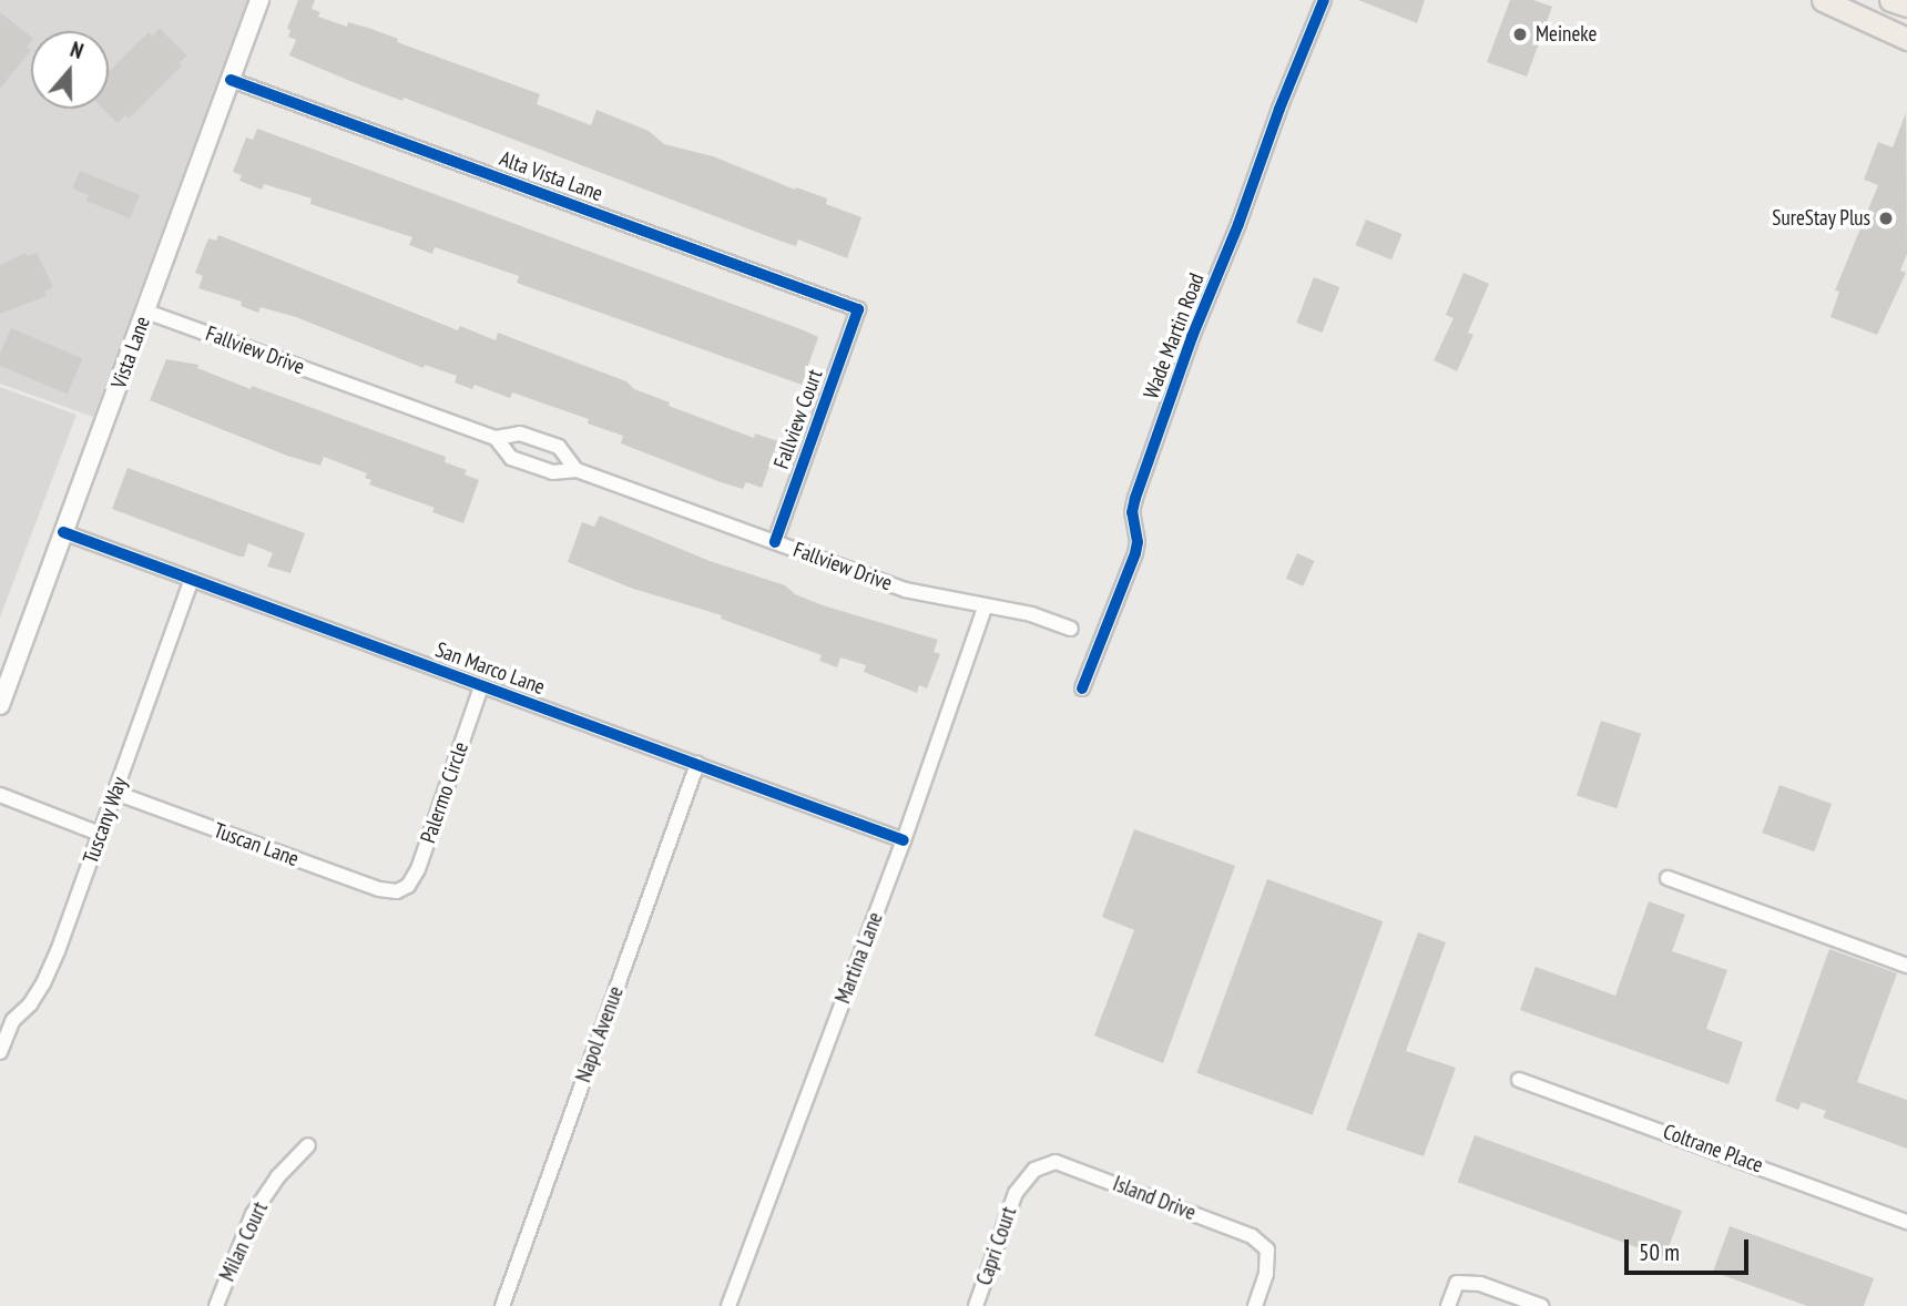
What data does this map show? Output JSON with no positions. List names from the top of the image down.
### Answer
{
  "streets": {
    "street": [
      "Alta Vista Lane",
      "Wade Martin Road",
      "Fallview Drive",
      "Vista Lane",
      "Fallview Court",
      "San Marco Lane",
      "Palermo Circle",
      "Tuscany Way",
      "Tuscan Lane",
      "Martina Lane",
      "Napol Avenue",
      "Coltrane Place",
      "Island Drive",
      "Milan Court",
      "Capri Court"
    ]
  },
  "crossings": [
    ["Alta Vista Lane", "Vista Lane"],
    ["Alta Vista Lane", "Fallview Court"],
    ["Fallview Drive", "Vista Lane"],
    ["Fallview Drive", "Fallview Court"],
    ["Fallview Drive", "Martina Lane"],
    ["Vista Lane", "San Marco Lane"],
    ["San Marco Lane", "Palermo Circle"],
    ["San Marco Lane", "Tuscany Way"],
    ["San Marco Lane", "Martina Lane"],
    ["San Marco Lane", "Napol Avenue"],
    ["Palermo Circle", "Tuscan Lane"],
    ["Tuscany Way", "Tuscan Lane"],
    ["Island Drive", "Capri Court"]
  ],
  "places": ["Meineke", "SureStay Plus"],
  "scale_bar": "50 m",
  "north": "top"
}
